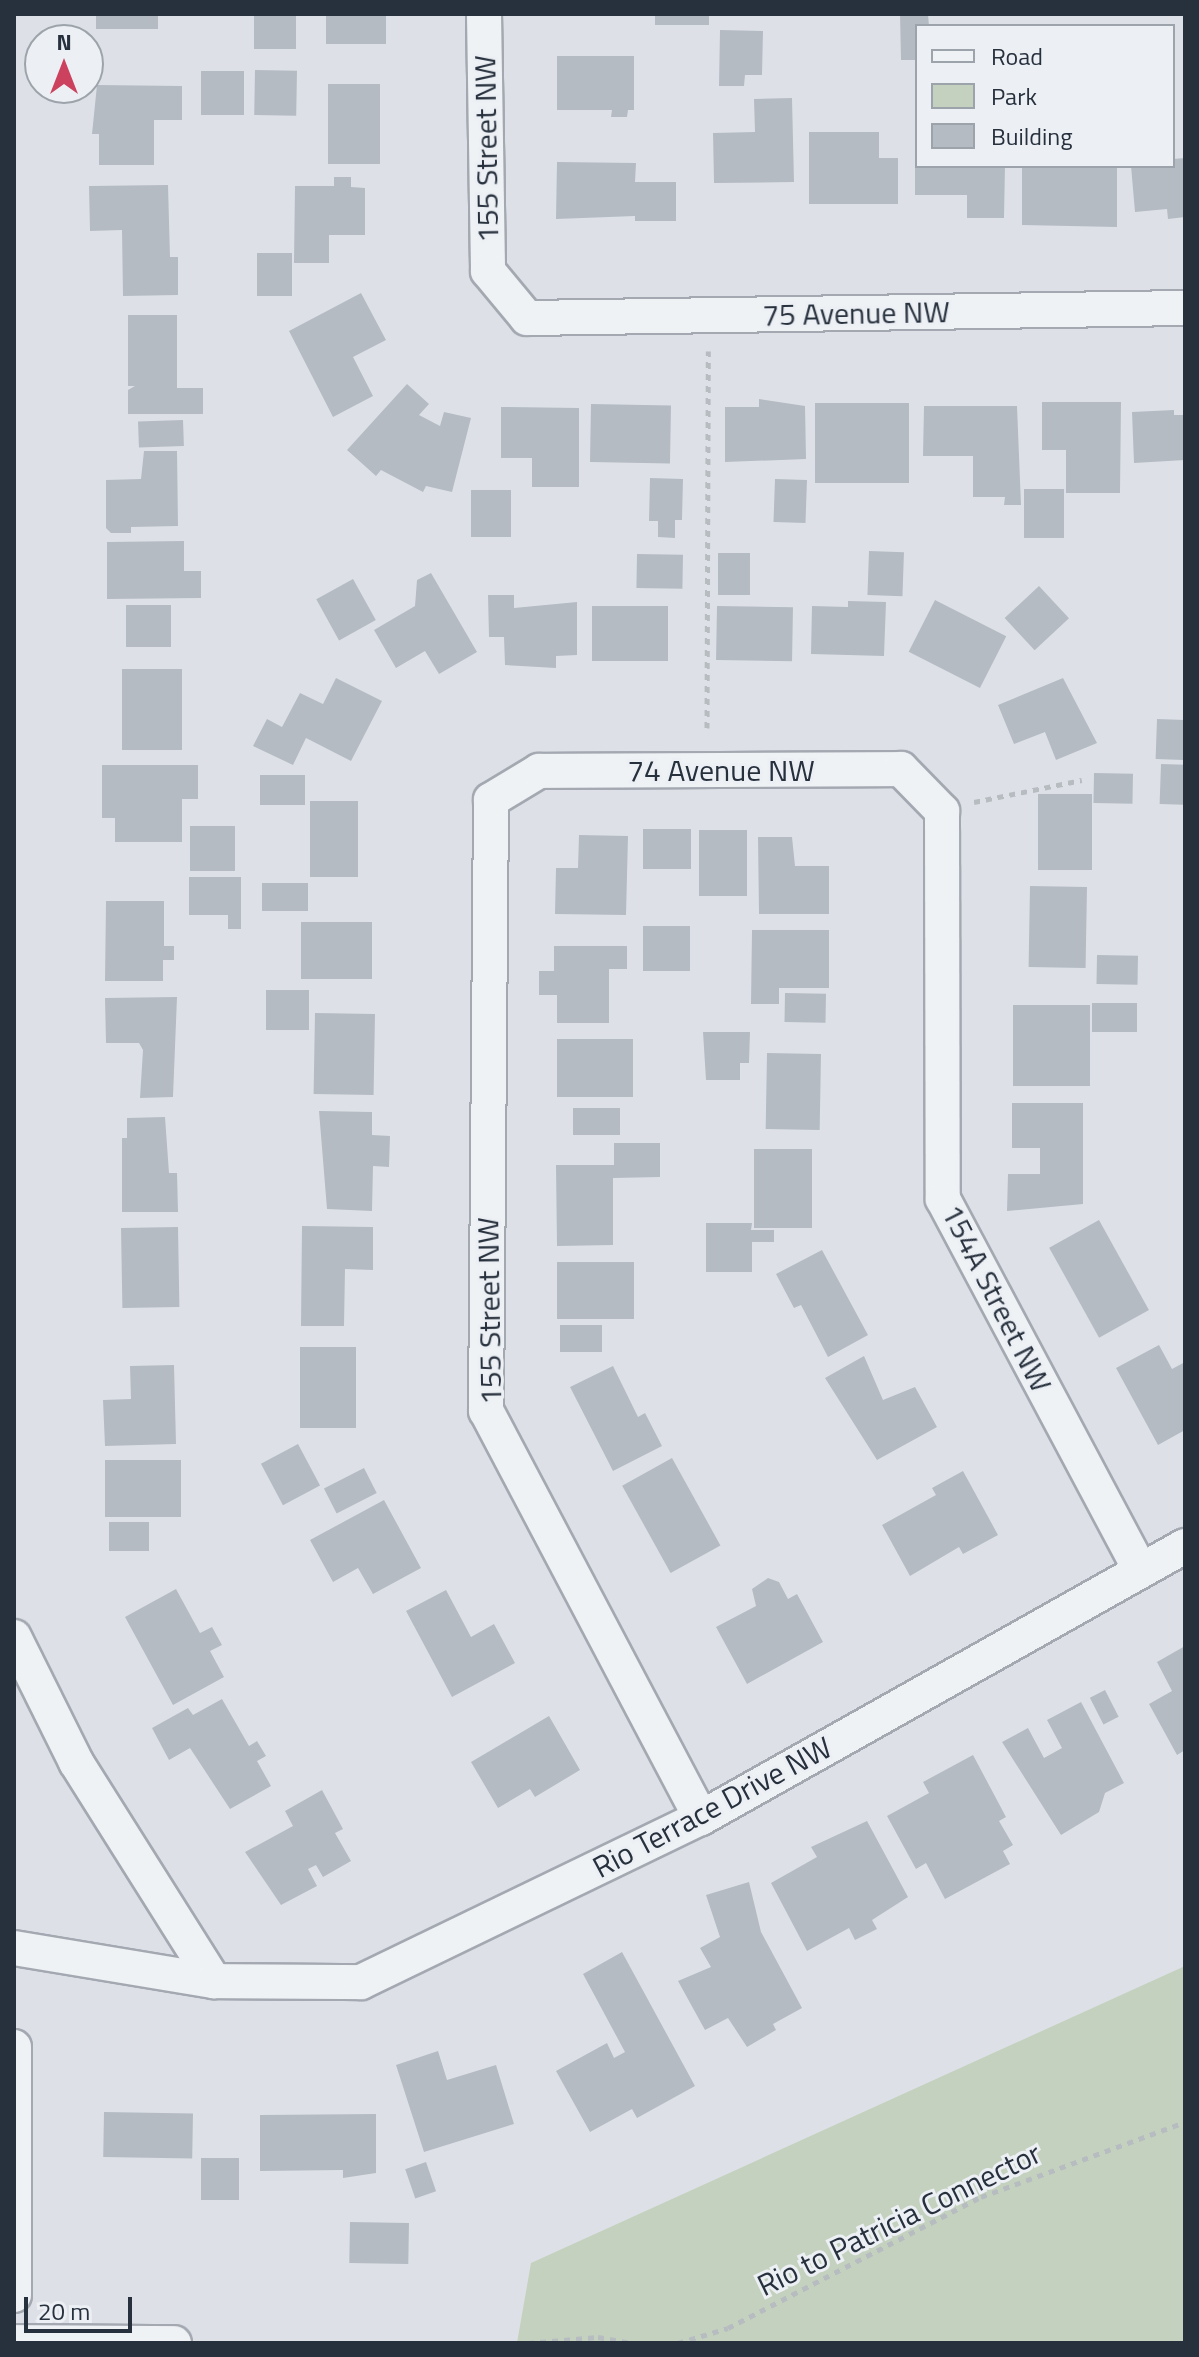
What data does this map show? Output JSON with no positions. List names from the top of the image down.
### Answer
{
  "streets": {
    "street": [
      "155 Street NW",
      "75 Avenue NW",
      "74 Avenue NW",
      "154A Street NW",
      "Rio Terrace Drive NW"
    ],
    "path": ["Rio to Patricia Connector"]
  },
  "crossings": [
    ["155 Street NW", "75 Avenue NW"],
    ["155 Street NW", "74 Avenue NW"],
    ["155 Street NW", "Rio Terrace Drive NW"],
    ["74 Avenue NW", "154A Street NW"],
    ["154A Street NW", "Rio Terrace Drive NW"]
  ],
  "legend": ["Road", "Park", "Building"],
  "scale_bar": "20 m",
  "north": "top"
}
